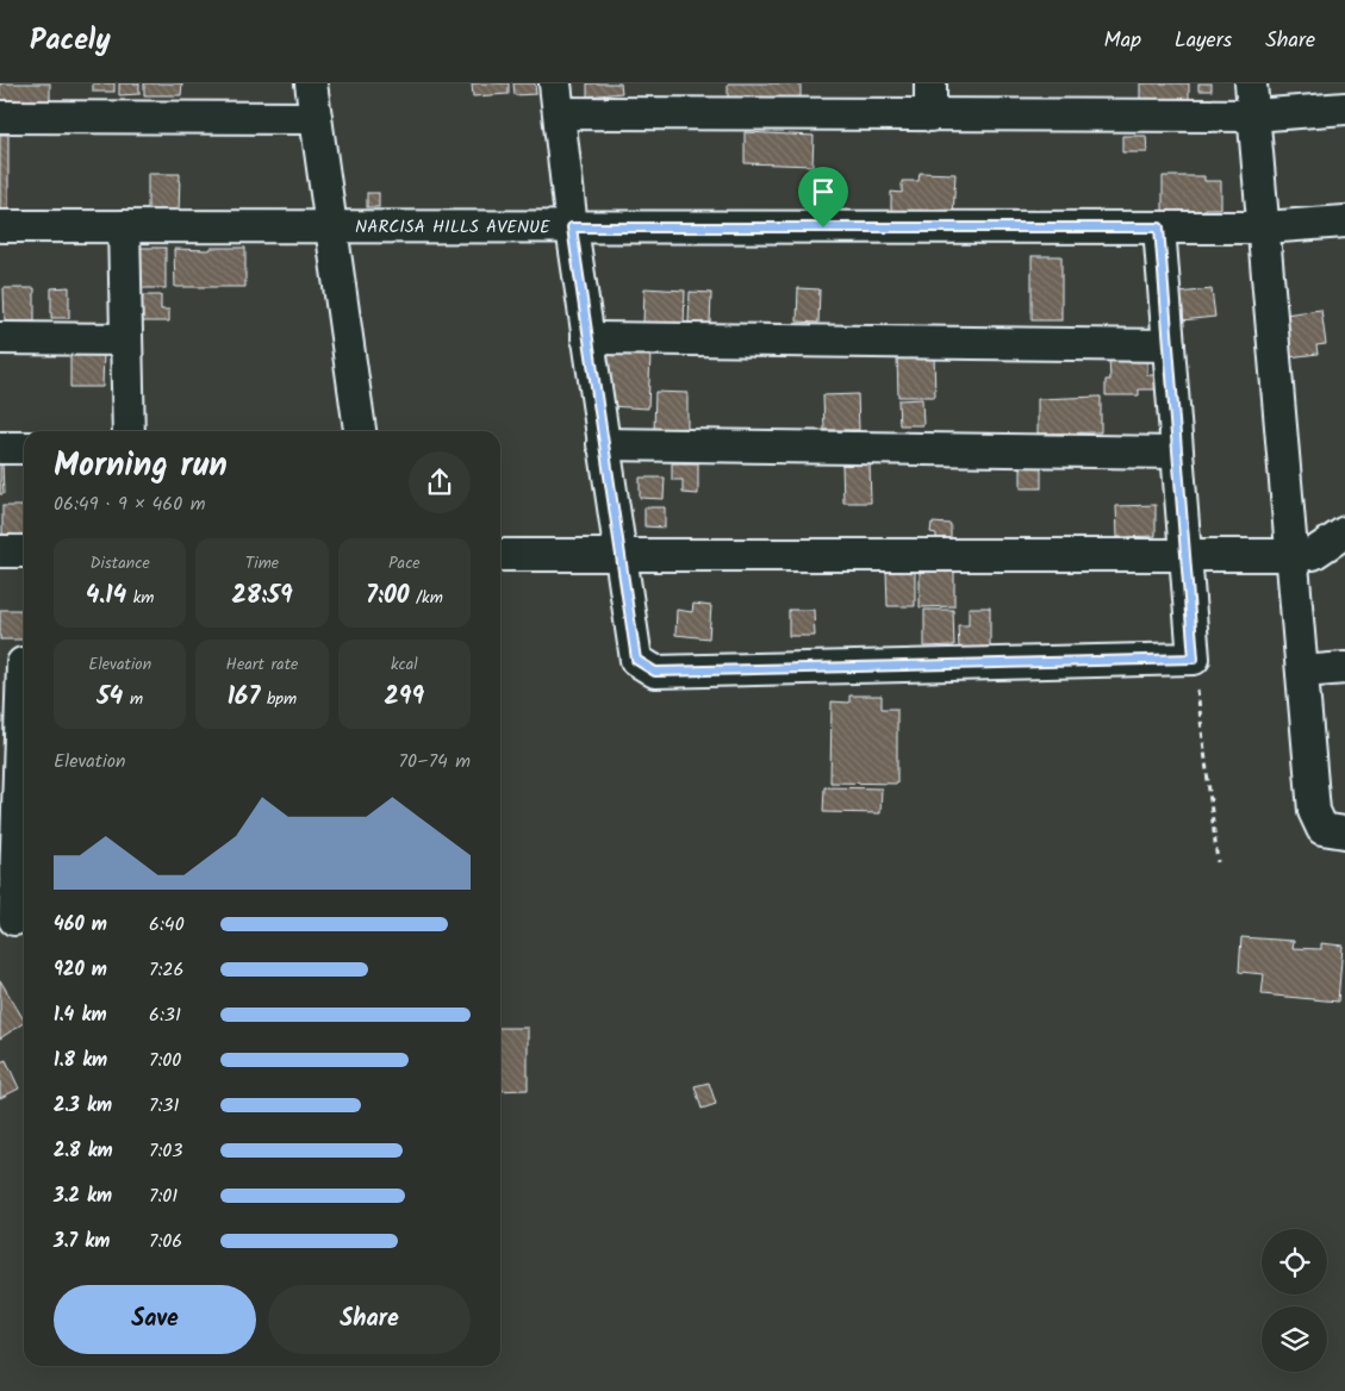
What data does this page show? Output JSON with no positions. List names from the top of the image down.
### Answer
{
  "streets": {
    "street": ["NARCISA HILLS AVENUE"]
  },
  "page": {
    "header": "Pacely",
    "nav": ["Map", "Layers", "Share"],
    "heading": ["Morning run", "06:49 · 9 × 460 m"],
    "stats": [
      ["Distance", "4.14 km"],
      ["Time", "28:59"],
      ["Pace", "7:00 /km"],
      ["Elevation", "54 m"],
      ["Heart rate", "167 bpm"],
      ["kcal", "299"]
    ],
    "chart": ["Elevation", "70–74 m"],
    "list": [
      {
        "name": "460 m",
        "note": "6:40"
      },
      {
        "name": "920 m",
        "note": "7:26"
      },
      {
        "name": "1.4 km",
        "note": "6:31"
      },
      {
        "name": "1.8 km",
        "note": "7:00"
      },
      {
        "name": "2.3 km",
        "note": "7:31"
      },
      {
        "name": "2.8 km",
        "note": "7:03"
      },
      {
        "name": "3.2 km",
        "note": "7:01"
      },
      {
        "name": "3.7 km",
        "note": "7:06"
      }
    ],
    "buttons": ["Save", "Share"]
  }
}
